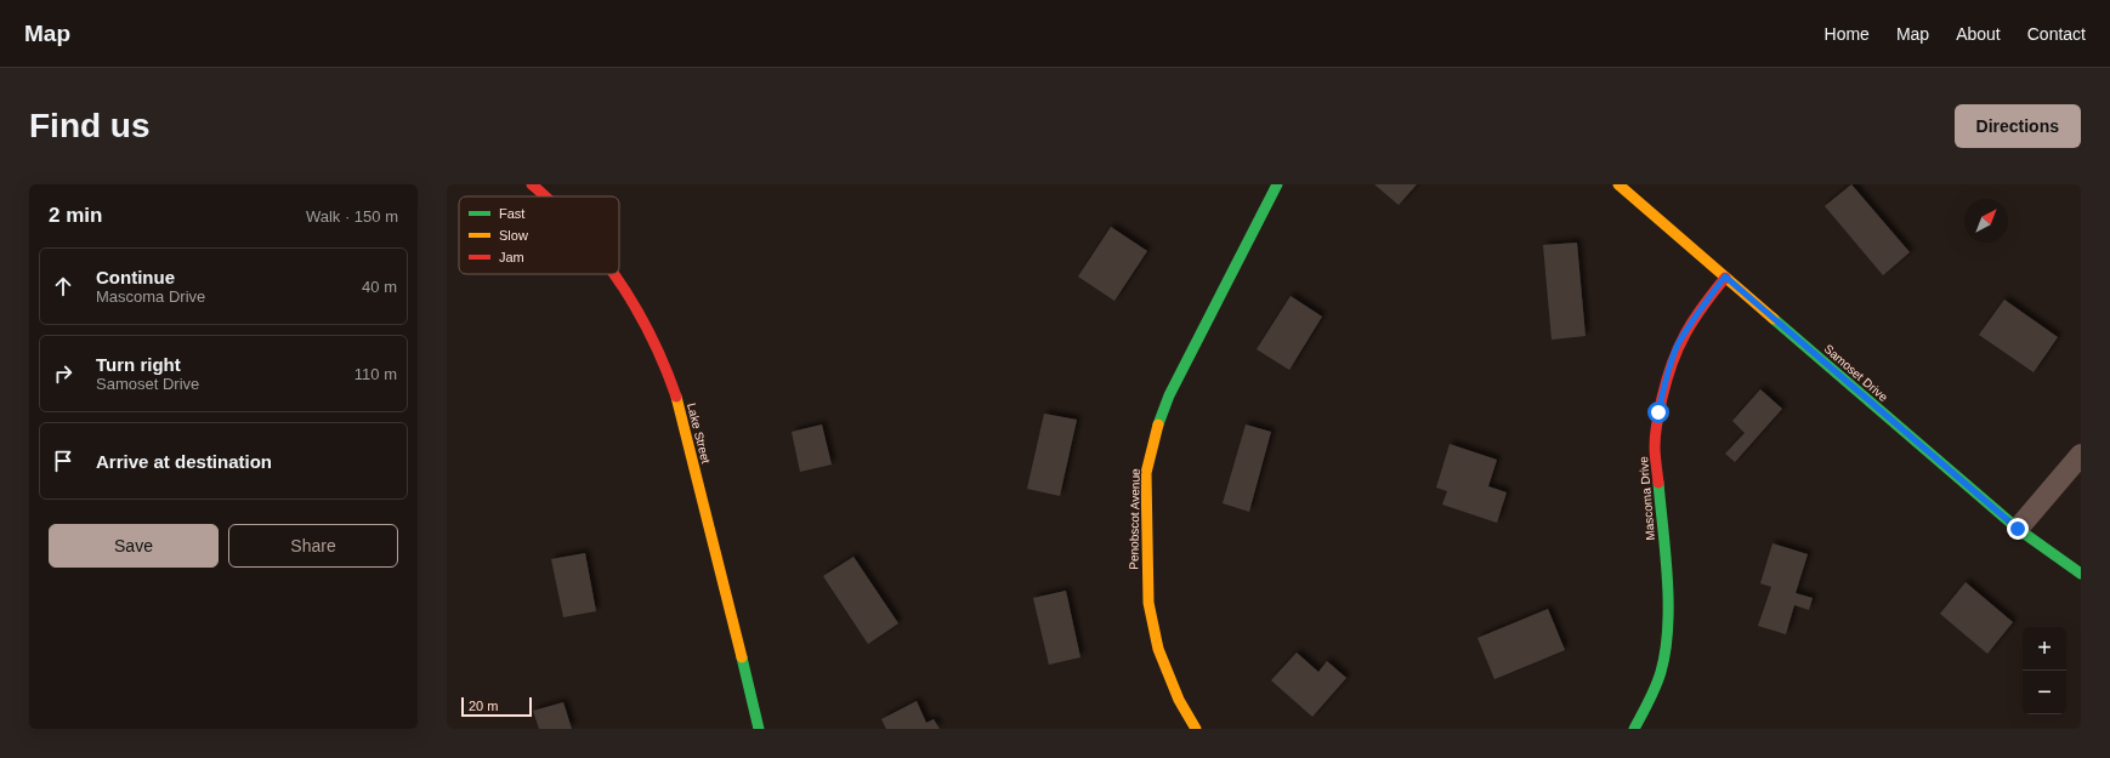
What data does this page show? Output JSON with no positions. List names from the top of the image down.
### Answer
{
  "streets": {
    "street": [
      "Samoset Drive",
      "Lake Street",
      "Mascoma Drive",
      "Penobscot Avenue"
    ]
  },
  "crossings": [
    ["Samoset Drive", "Mascoma Drive"]
  ],
  "legend": ["Fast", "Slow", "Jam"],
  "scale_bar": "20 m",
  "north": "top right",
  "page": {
    "header": "Map",
    "nav": [
      "Home",
      "Map",
      "About",
      "Contact"
    ],
    "buttons": [
      "Directions",
      ["Save", "Share"]
    ],
    "title": "Find us",
    "heading": ["2 min", "Walk · 150 m"],
    "list": [
      ["Continue", "Mascoma Drive", "40 m"],
      ["Turn right", "Samoset Drive", "110 m"],
      "Arrive at destination"
    ],
    "map_buttons": ["+", "−"],
    "scale": "20 m"
  }
}
